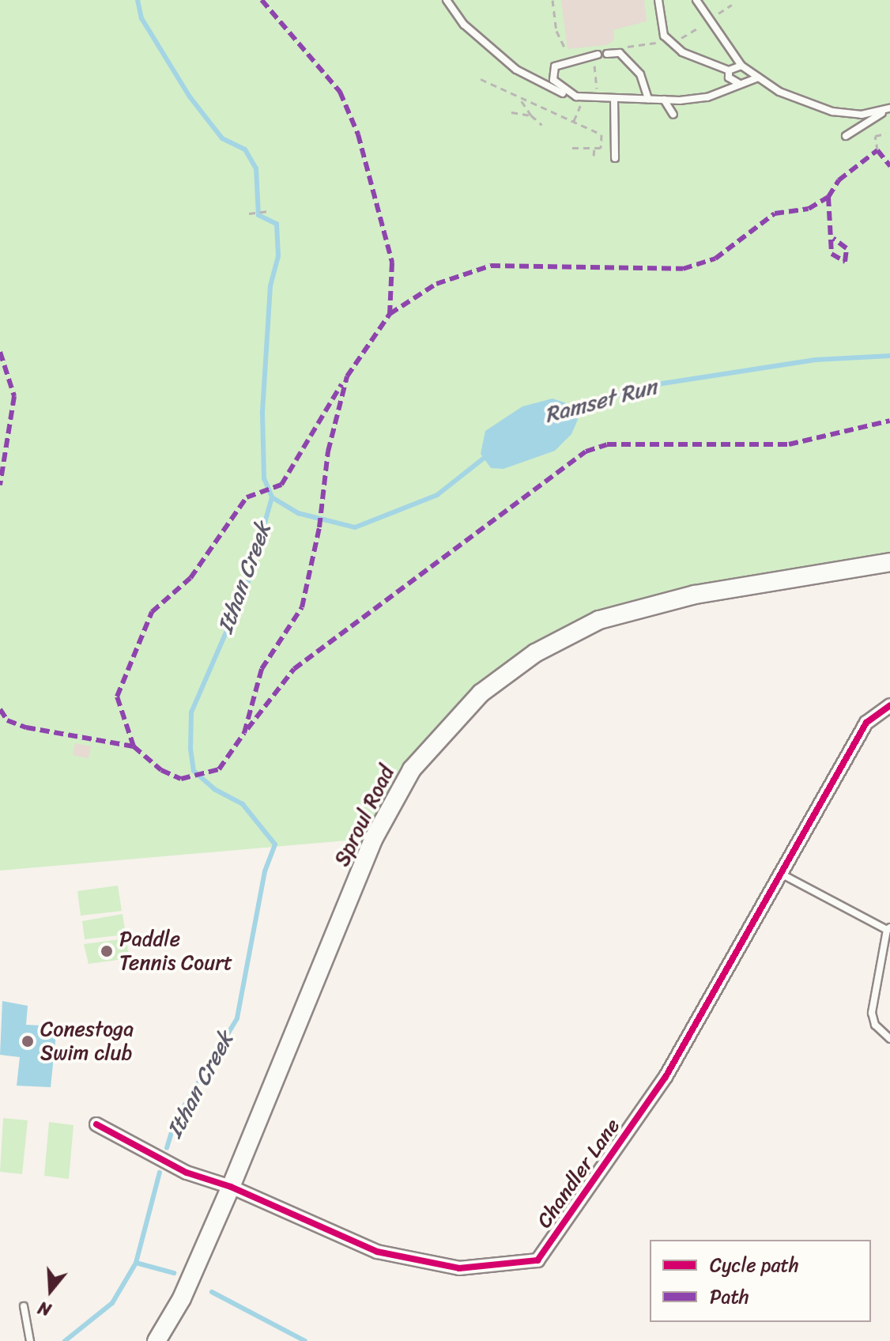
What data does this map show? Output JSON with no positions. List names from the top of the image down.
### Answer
{
  "streets": {
    "main road": ["Sproul Road"],
    "street": ["Chandler Lane"]
  },
  "crossings": [
    ["Sproul Road", "Chandler Lane"]
  ],
  "water": ["Ramset Run", "Ithan Creek"],
  "places": ["Paddle Tennis Court", "Conestoga Swim club"],
  "legend": ["Cycle path", "Path"],
  "north": "bottom"
}
